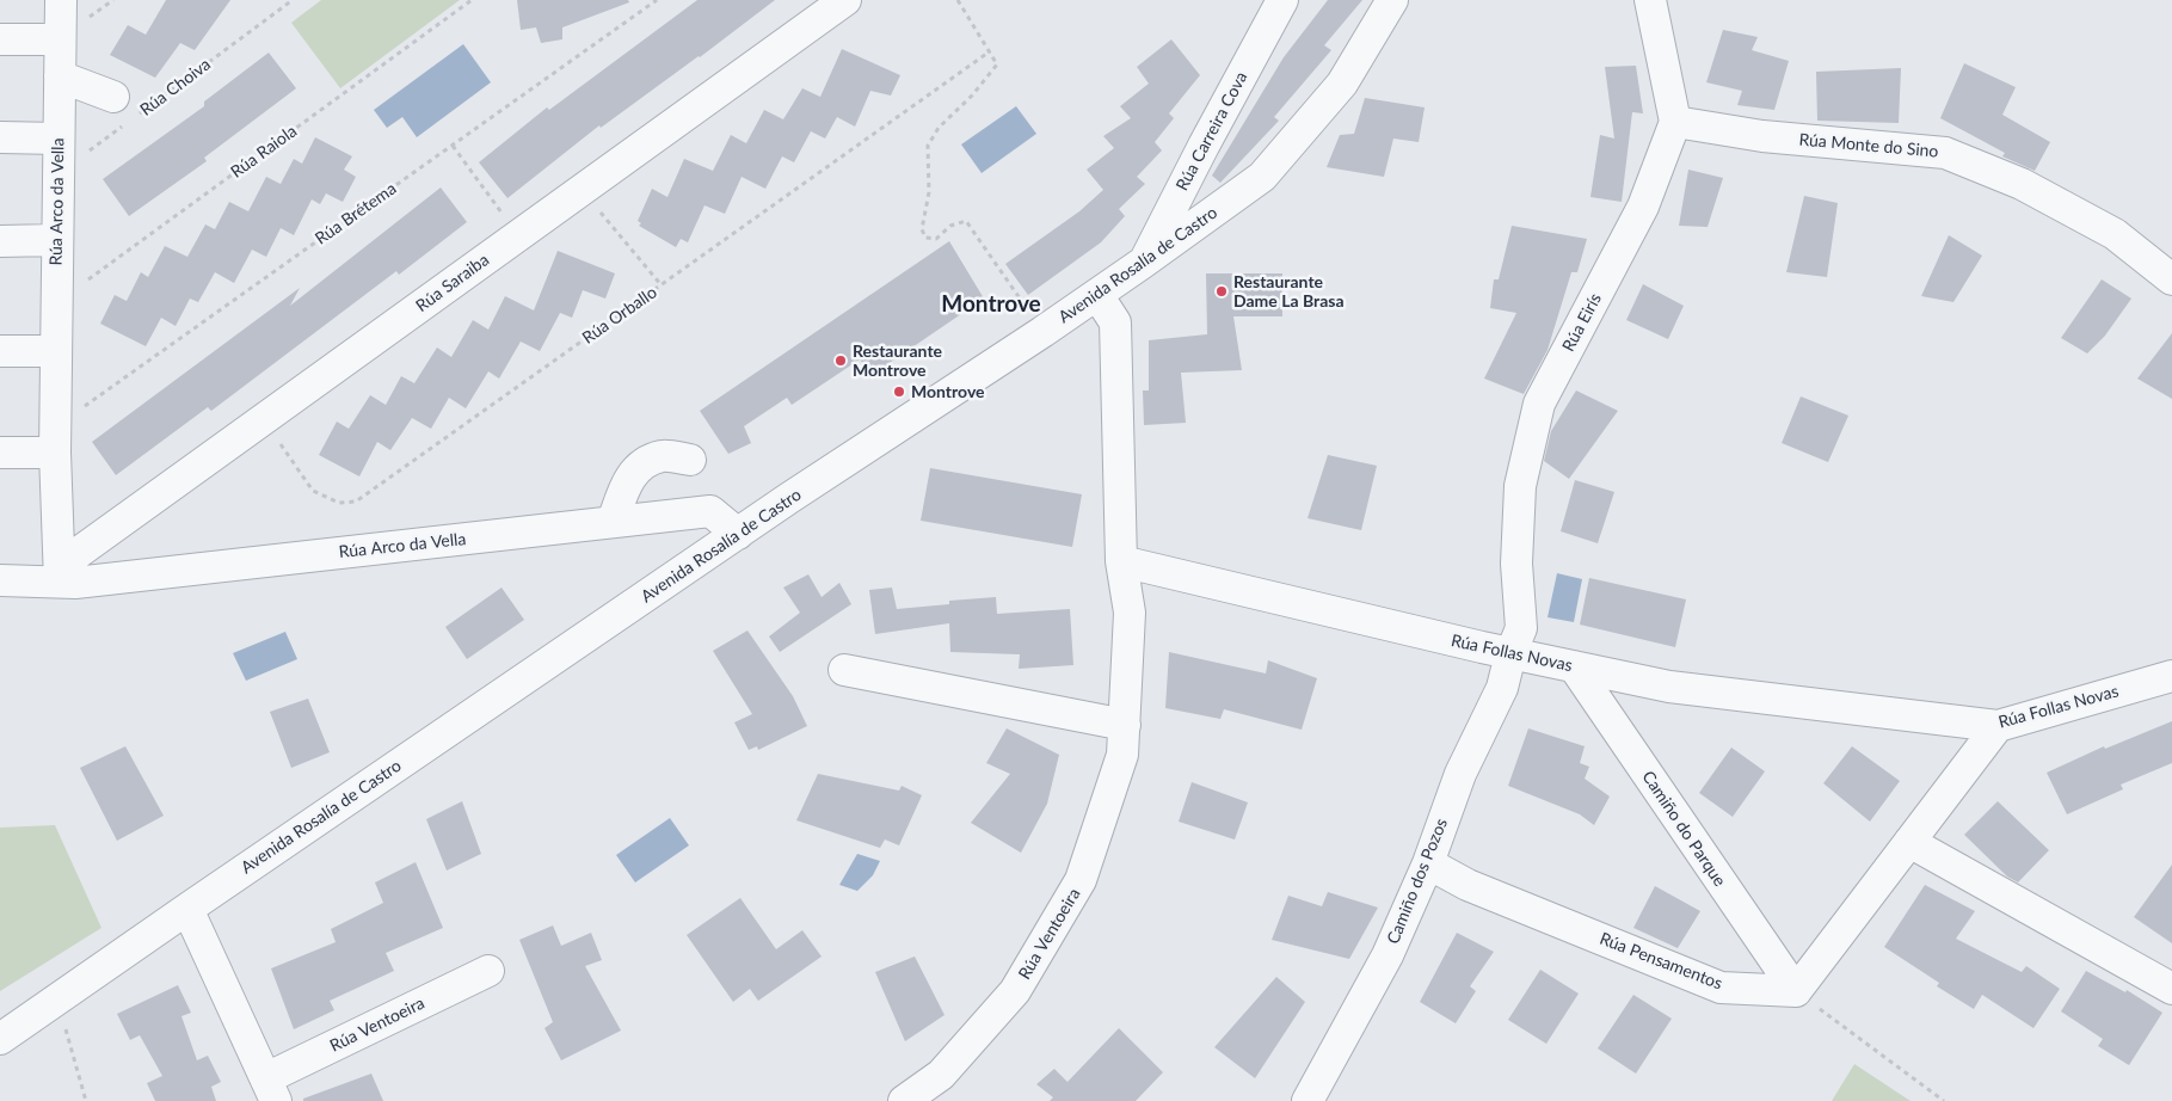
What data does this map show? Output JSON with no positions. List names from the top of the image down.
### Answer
{
  "streets": {
    "street": [
      "Rúa Carreira Cova",
      "Rúa Monte do Sino",
      "Rúa Arco da Vella",
      "Avenida Rosalía de Castro",
      "Rúa Saraiba",
      "Rúa Eirís",
      "Rúa Follas Novas",
      "Camiño do Parque",
      "Camiño dos Pozos",
      "Rúa Ventoeira",
      "Rúa Pensamentos"
    ],
    "path": [
      "Rúa Choiva",
      "Rúa Raiola",
      "Rúa Brétema",
      "Rúa Orballo"
    ]
  },
  "crossings": [
    ["Rúa Choiva", "Rúa Arco da Vella"],
    ["Rúa Carreira Cova", "Avenida Rosalía de Castro"],
    ["Rúa Monte do Sino", "Rúa Eirís"],
    ["Rúa Raiola", "Rúa Arco da Vella"],
    ["Rúa Arco da Vella", "Rúa Brétema"],
    ["Rúa Arco da Vella", "Avenida Rosalía de Castro"],
    ["Rúa Arco da Vella", "Rúa Saraiba"],
    ["Avenida Rosalía de Castro", "Rúa Ventoeira"],
    ["Rúa Saraiba", "Rúa Orballo"],
    ["Rúa Eirís", "Rúa Follas Novas"],
    ["Rúa Eirís", "Camiño dos Pozos"],
    ["Rúa Follas Novas", "Camiño do Parque"],
    ["Rúa Follas Novas", "Camiño dos Pozos"],
    ["Rúa Follas Novas", "Rúa Ventoeira"],
    ["Camiño do Parque", "Rúa Pensamentos"],
    ["Camiño dos Pozos", "Rúa Pensamentos"]
  ],
  "districts": ["Montrove"],
  "places": ["Restaurante Dame La Brasa", "Restaurante Montrove", "Montrove"]
}
